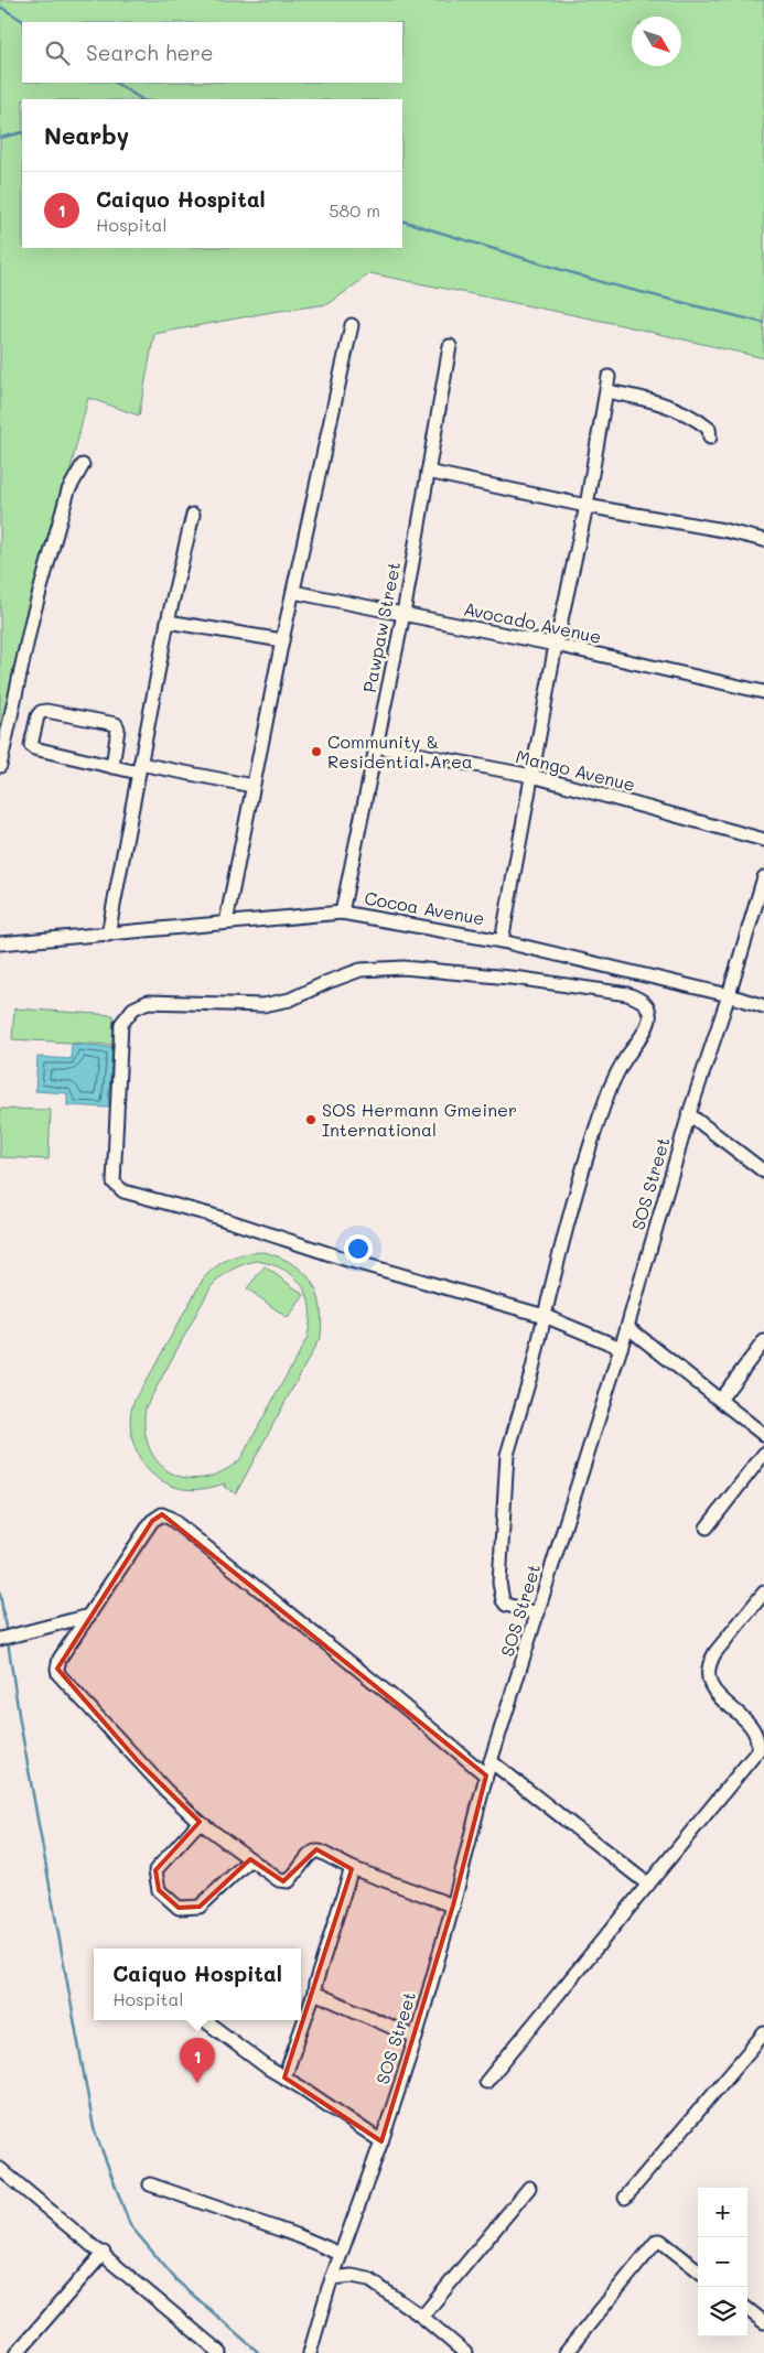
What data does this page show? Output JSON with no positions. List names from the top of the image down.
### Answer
{
  "streets": {
    "street": [
      "Avocado Avenue",
      "Pawpaw Street",
      "Mango Avenue",
      "Cocoa Avenue",
      "SOS Street"
    ]
  },
  "crossings": [
    ["Avocado Avenue", "Pawpaw Street"],
    ["Pawpaw Street", "Mango Avenue"],
    ["Pawpaw Street", "Cocoa Avenue"],
    ["Cocoa Avenue", "SOS Street"]
  ],
  "places": ["Community & Residential Area", "SOS Hermann Gmeiner International"],
  "north": "bottom right",
  "page": {
    "search": "Search here",
    "heading": "Nearby",
    "list": [
      {
        "mark": "1",
        "name": "Caiquo Hospital",
        "note": "Hospital",
        "value": "580 m"
      }
    ],
    "popup": ["Caiquo Hospital", "Hospital"],
    "pins": "1",
    "map_buttons": ["+", "−"]
  }
}
